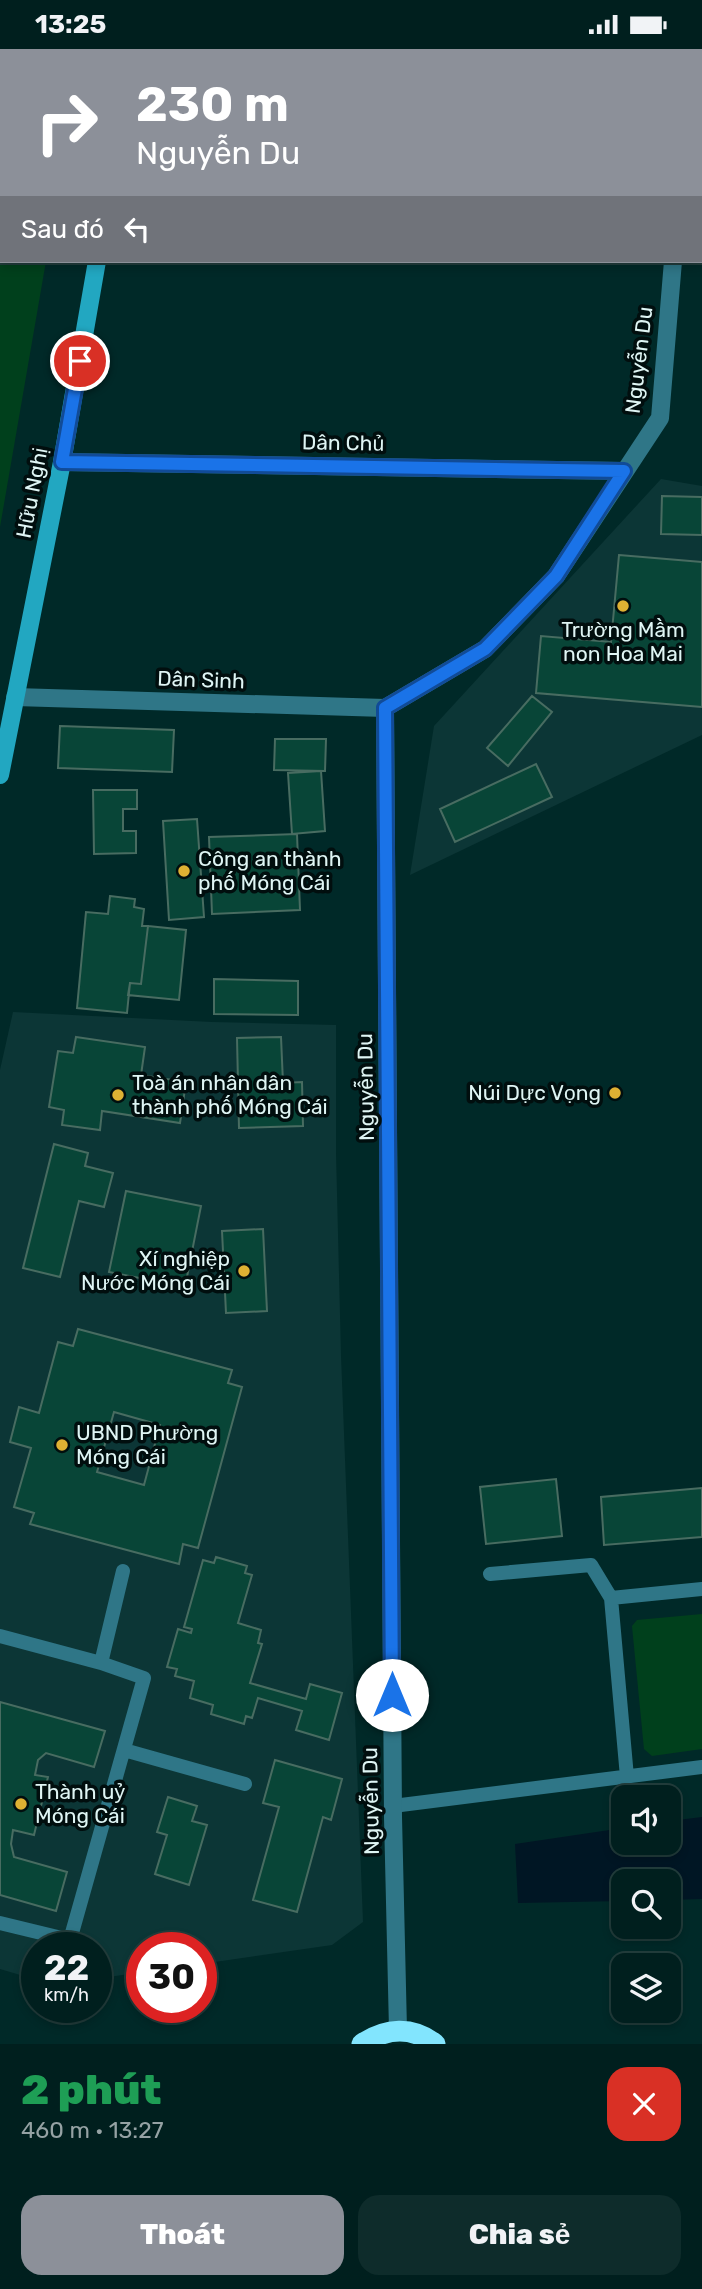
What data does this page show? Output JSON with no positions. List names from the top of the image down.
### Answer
{
  "streets": {
    "street": [
      "Nguyễn Du",
      "Dân Chủ",
      "Hữu Nghị",
      "Dân Sinh"
    ]
  },
  "crossings": [
    ["Nguyễn Du", "Dân Chủ"],
    ["Nguyễn Du", "Dân Sinh"],
    ["Dân Chủ", "Hữu Nghị"],
    ["Hữu Nghị", "Dân Sinh"]
  ],
  "places": [
    "Trường Mầm non Hoa Mai",
    "Công an thành phố Móng Cái",
    "Núi Dực Vọng",
    "Toà án nhân dân thành phố Móng Cái",
    "Xí nghiệp Nước Móng Cái",
    "UBND Phường Móng Cái",
    "Thành uỷ Móng Cái"
  ],
  "page": {
    "status": "13:25",
    "turn": ["230 m", "Nguyễn Du"],
    "then": "Sau đó",
    "speed": "22 km/h",
    "limit": "30",
    "heading": ["2 phút", "460 m · 13:27"],
    "buttons": ["Thoát", "Chia sẻ"]
  }
}
